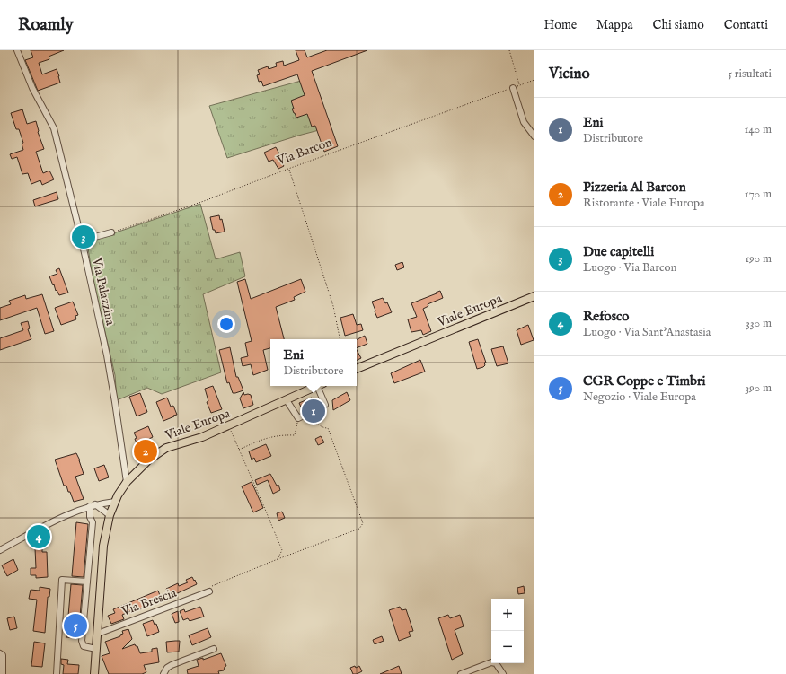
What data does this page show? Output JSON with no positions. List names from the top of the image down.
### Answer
{
  "streets": {
    "main road": ["Viale Europa"],
    "street": ["Via Palazzina", "Via Brescia"],
    "path": ["Via Barcon"]
  },
  "crossings": [
    ["Via Palazzina", "Viale Europa"],
    ["Viale Europa", "Via Brescia"]
  ],
  "page": {
    "header": "Roamly",
    "nav": [
      "Home",
      "Mappa",
      "Chi siamo",
      "Contatti"
    ],
    "heading": ["Vicino", "5 risultati"],
    "list": [
      {
        "mark": "1",
        "name": "Eni",
        "note": "Distributore",
        "value": "140 m"
      },
      {
        "mark": "2",
        "name": "Pizzeria Al Barcon",
        "note": "Ristorante · Viale Europa",
        "value": "170 m"
      },
      {
        "mark": "3",
        "name": "Due capitelli",
        "note": "Luogo · Via Barcon",
        "value": "190 m"
      },
      {
        "mark": "4",
        "name": "Refosco",
        "note": "Luogo · Via Sant'Anastasia",
        "value": "330 m"
      },
      {
        "mark": "5",
        "name": "CGR Coppe e Timbri",
        "note": "Negozio · Viale Europa",
        "value": "390 m"
      }
    ],
    "pins": [
      "3",
      "1",
      "2",
      "4",
      "5"
    ],
    "popup": ["Eni", "Distributore"],
    "map_buttons": ["+", "−"]
  }
}
